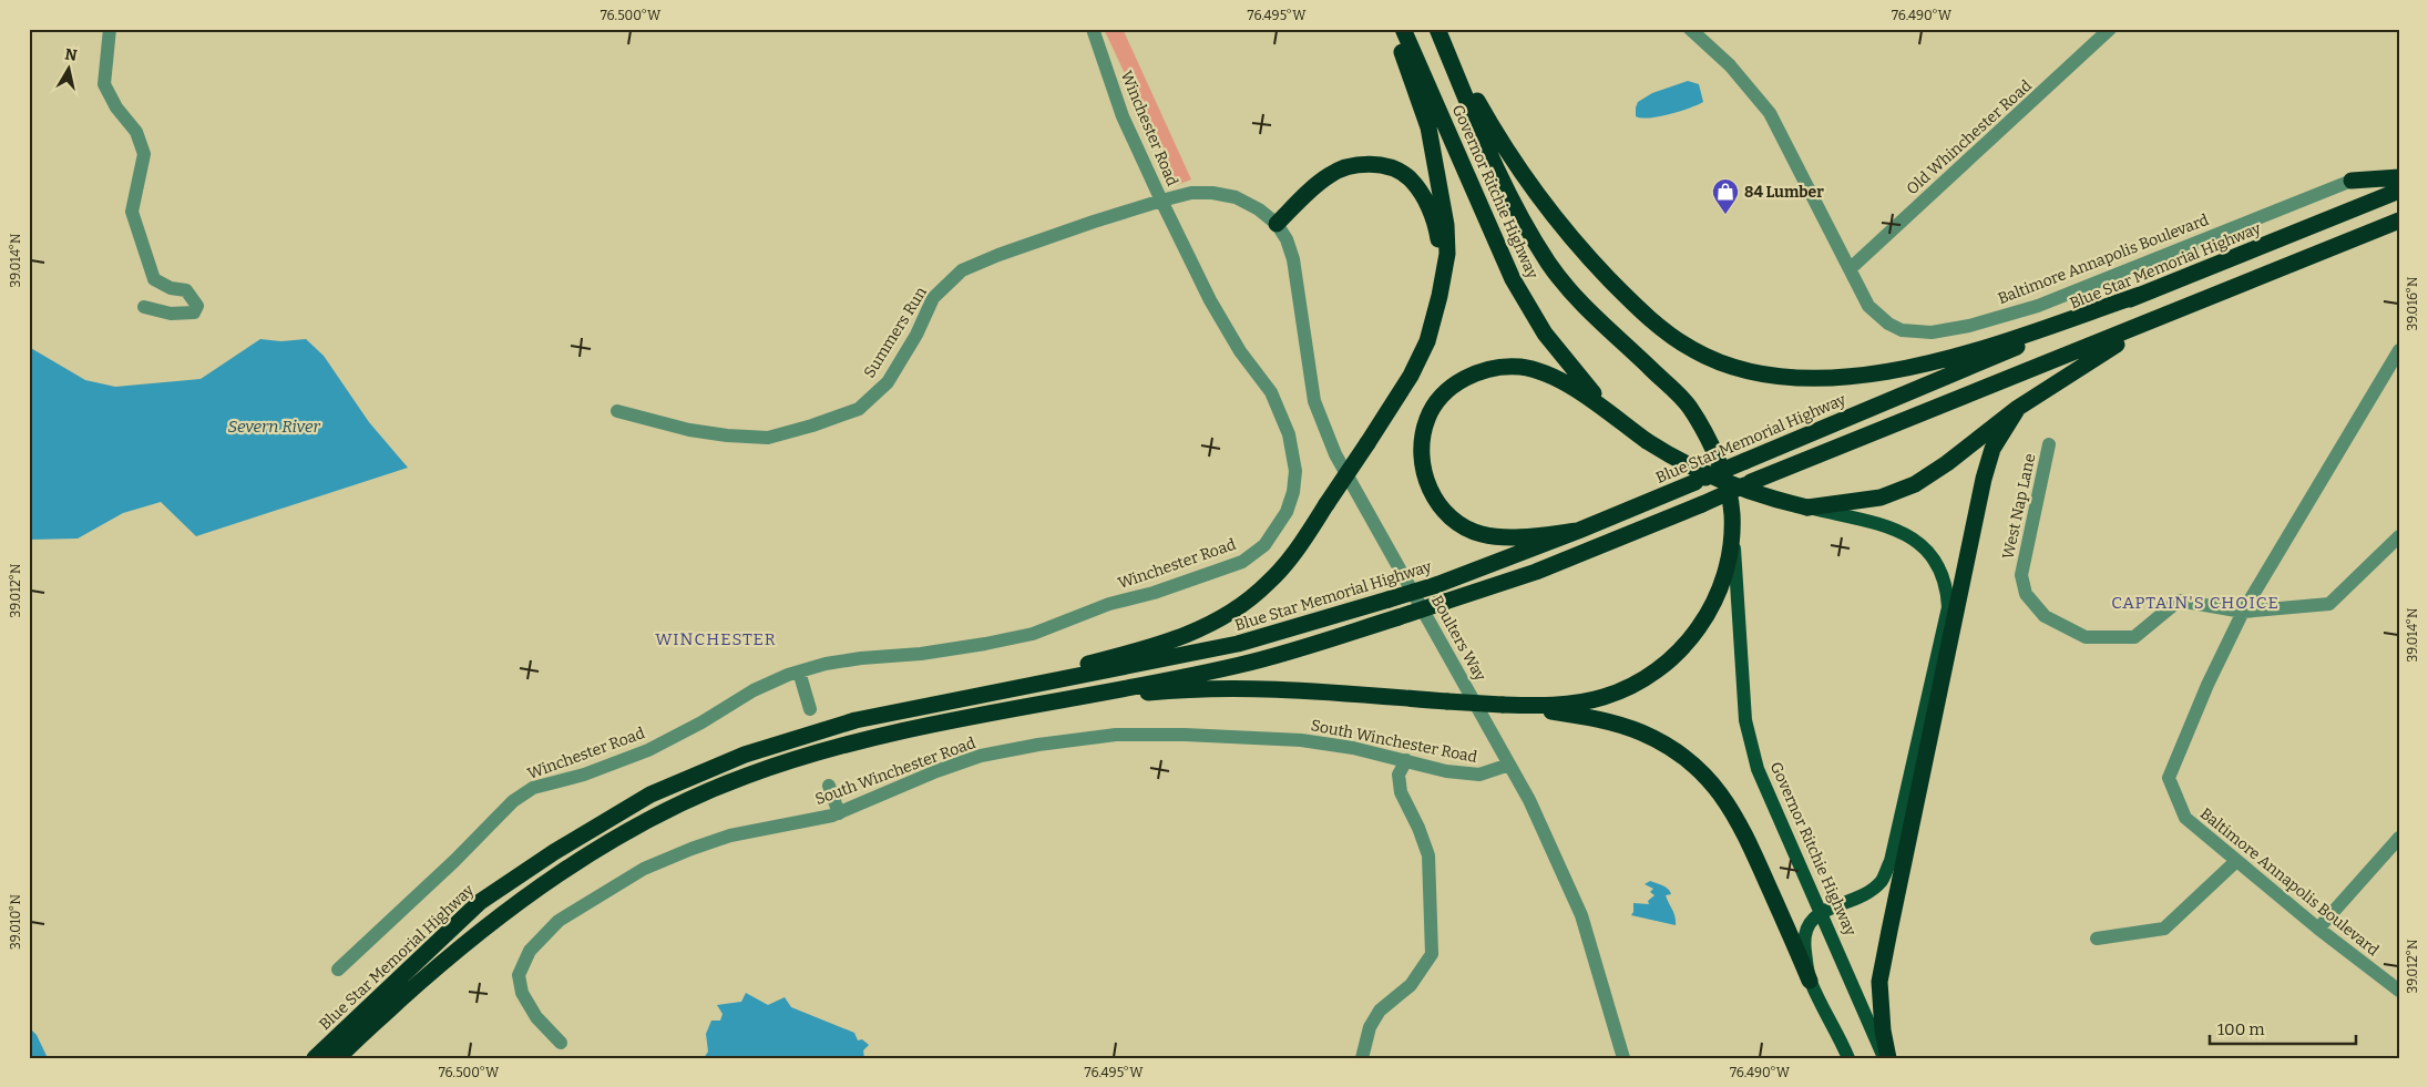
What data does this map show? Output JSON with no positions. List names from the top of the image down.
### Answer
{
  "streets": {
    "highway": ["Governor Ritchie Highway", "Blue Star Memorial Highway"],
    "street": [
      "Winchester Road",
      "Old Whinchester Road",
      "Baltimore Annapolis Boulevard",
      "Summers Run",
      "West Nap Lane",
      "Boulters Way",
      "South Winchester Road"
    ]
  },
  "crossings": [
    ["Winchester Road", "Summers Run"],
    ["Winchester Road", "Boulters Way"],
    ["Old Whinchester Road", "Baltimore Annapolis Boulevard"],
    ["Baltimore Annapolis Boulevard", "West Nap Lane"],
    ["Summers Run", "Boulters Way"],
    ["Boulters Way", "South Winchester Road"]
  ],
  "districts": ["CAPTAIN'S CHOICE", "WINCHESTER"],
  "water": ["Severn River"],
  "places": {
    "shop": ["84 Lumber"]
  },
  "scale_bar": "100 m",
  "north": "top",
  "coordinates": [
    "76.500°W",
    "76.495°W",
    "76.490°W",
    "39.014°N",
    "39.016°N",
    "39.012°N",
    "39.010°N"
  ]
}
